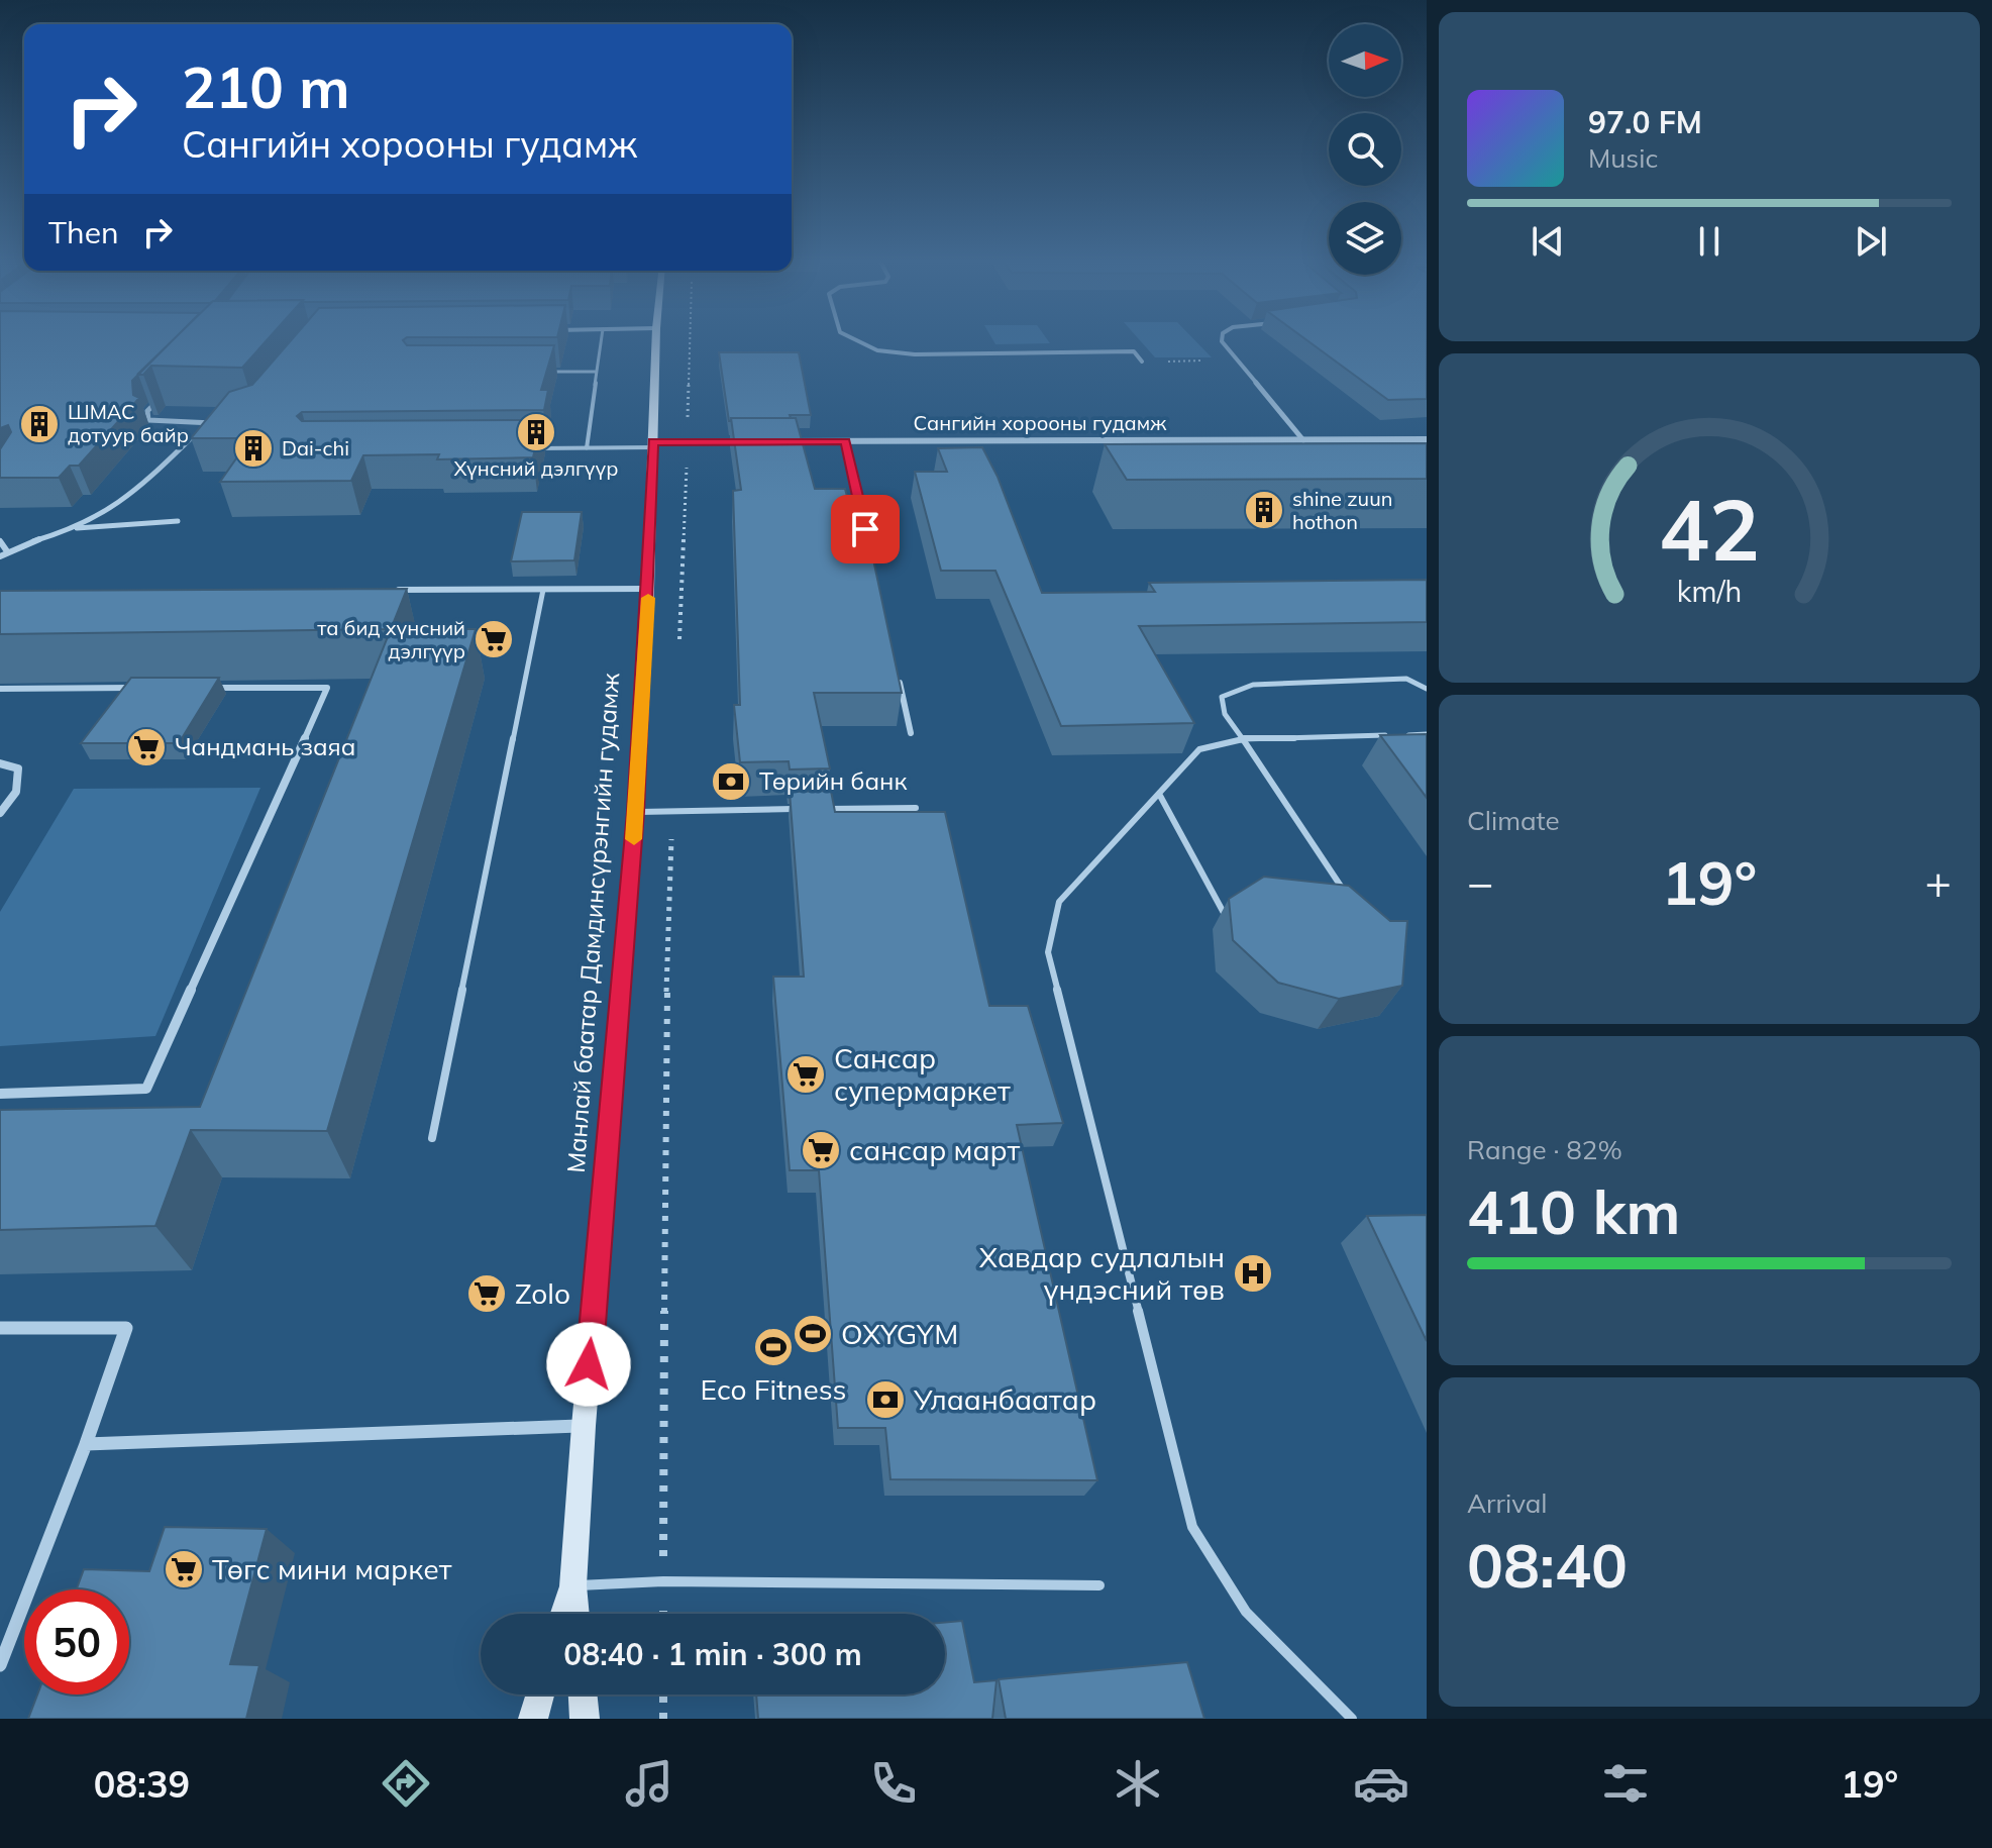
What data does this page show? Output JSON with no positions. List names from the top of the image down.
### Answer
{
  "streets": {
    "main road": ["Манлай баатар Дамдинсүрэнгийн гудамж"],
    "street": ["Сангийн хорооны гудамж"]
  },
  "crossings": [
    ["Сангийн хорооны гудамж", "Манлай баатар Дамдинсүрэнгийн гудамж"]
  ],
  "places": {
    "building": [
      "ШМАС дотуур байр",
      "Хүнсний дэлгүүр",
      "Dai-chi",
      "shine zuun hothon"
    ],
    "supermarket": [
      "та бид хүнсний дэлгүүр",
      "Чандмань заяа",
      "Сансар супермаркет",
      "сансар март",
      "Zolo",
      "Төгс мини маркет"
    ],
    "bank": ["Төрийн банк", "Улаанбаатар"],
    "hospital": ["Хавдар судлалын үндэсний төв"],
    "sports": ["OXYGYM", "Eco Fitness"]
  },
  "north": "right",
  "page": {
    "turn": ["210 m", "Сангийн хорооны гудамж"],
    "song": ["97.0 FM", "Music"],
    "then": "Then",
    "tile": [
      "Climate",
      ["Range · 82%", "410 km"],
      ["Arrival", "08:40"]
    ],
    "heat": ["−", "19°", "+"],
    "limit": "50",
    "trip": "08:40 · 1 min · 300 m",
    "tabs": ["08:39", "19°"],
    "gauge": ["42", "km/h"]
  }
}
